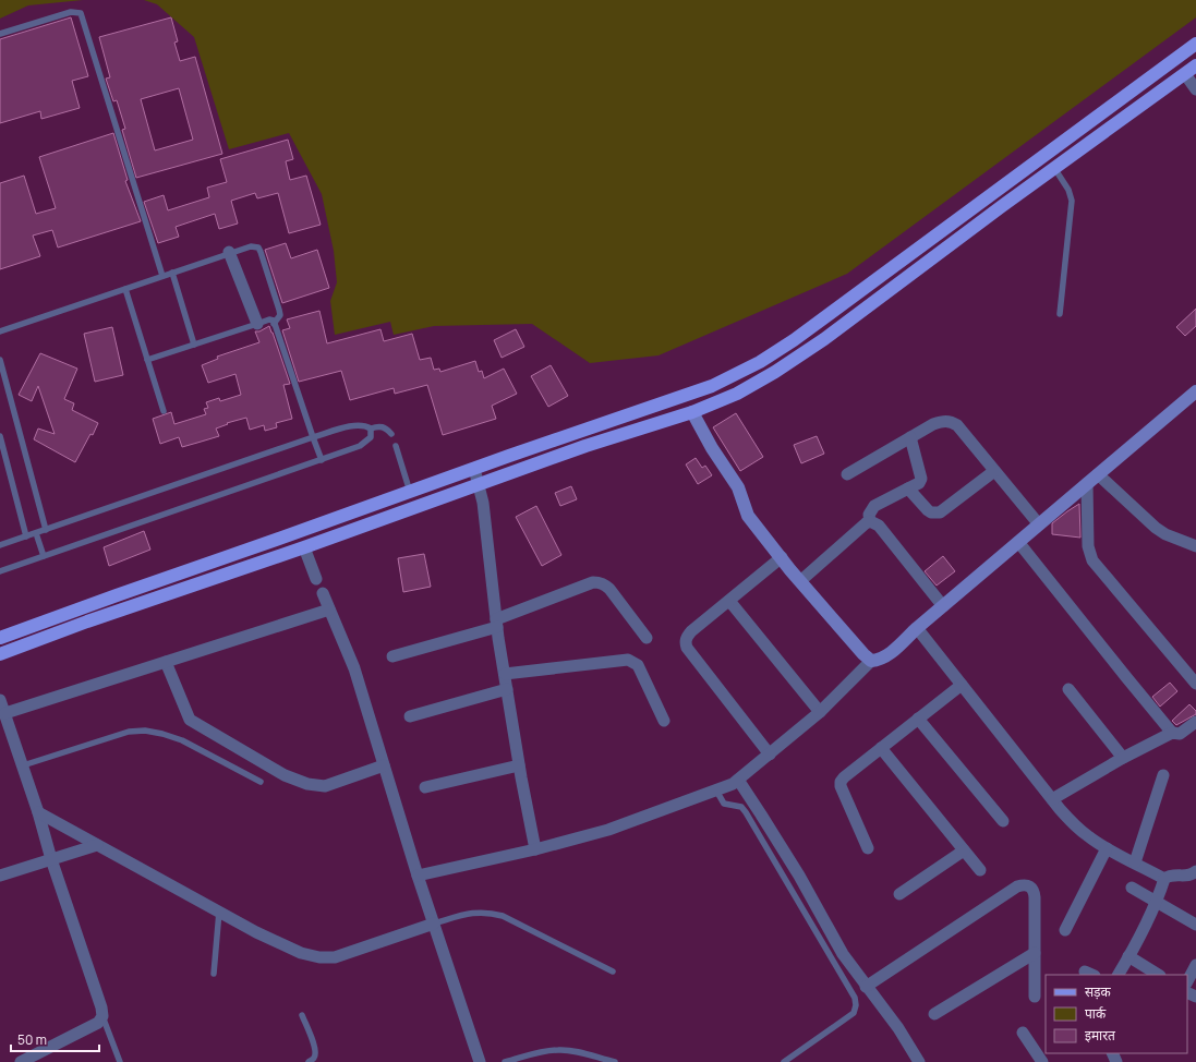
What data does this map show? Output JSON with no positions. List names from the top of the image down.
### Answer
{
  "legend": ["सड़क", "पार्क", "इमारत"],
  "scale_bar": "50 m"
}
